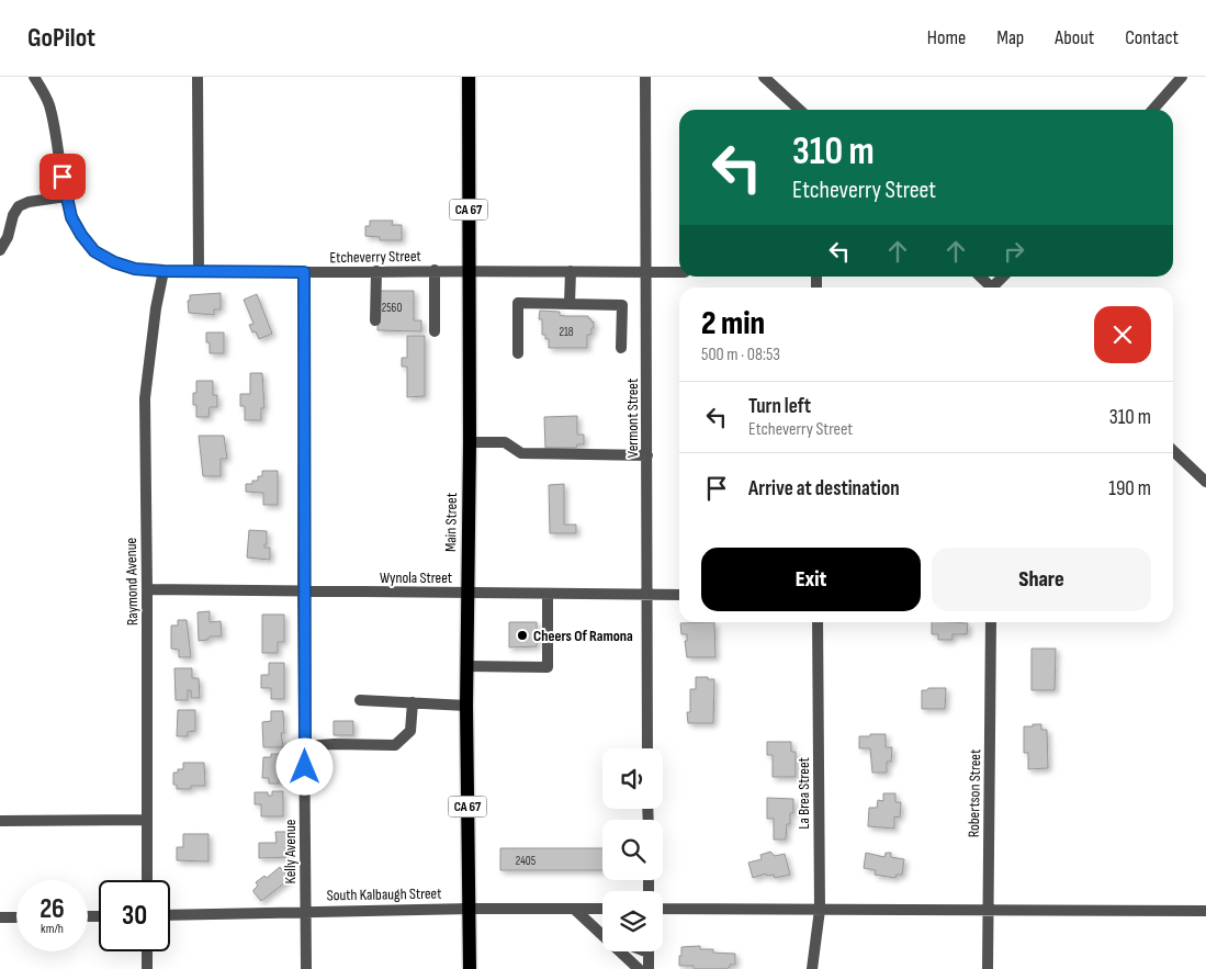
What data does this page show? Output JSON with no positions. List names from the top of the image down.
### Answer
{
  "streets": {
    "main road": ["CA 67", "Main Street"],
    "street": [
      "Etcheverry Street",
      "Vermont Street",
      "Wynola Street",
      "Raymond Avenue",
      "La Brea Street",
      "Robertson Street",
      "Kelly Avenue",
      "South Kalbaugh Street"
    ]
  },
  "crossings": [
    ["Etcheverry Street", "Vermont Street"],
    ["Etcheverry Street", "Main Street"],
    ["Etcheverry Street", "Raymond Avenue"],
    ["Etcheverry Street", "Kelly Avenue"],
    ["Vermont Street", "Wynola Street"],
    ["Main Street", "Wynola Street"],
    ["Main Street", "South Kalbaugh Street"],
    ["Wynola Street", "Raymond Avenue"],
    ["Wynola Street", "Kelly Avenue"],
    ["Kelly Avenue", "South Kalbaugh Street"]
  ],
  "places": ["Cheers Of Ramona"],
  "house_numbers": ["2560", "218", "2405"],
  "page": {
    "header": "GoPilot",
    "nav": [
      "Home",
      "Map",
      "About",
      "Contact"
    ],
    "turn": ["310 m", "Etcheverry Street"],
    "heading": ["2 min", "500 m · 08:53"],
    "list": [
      {
        "name": "Turn left",
        "note": "Etcheverry Street",
        "value": "310 m"
      },
      {
        "name": "Arrive at destination",
        "value": "190 m"
      }
    ],
    "buttons": ["Exit", "Share"],
    "speed": "26 km/h",
    "limit": "30"
  }
}
